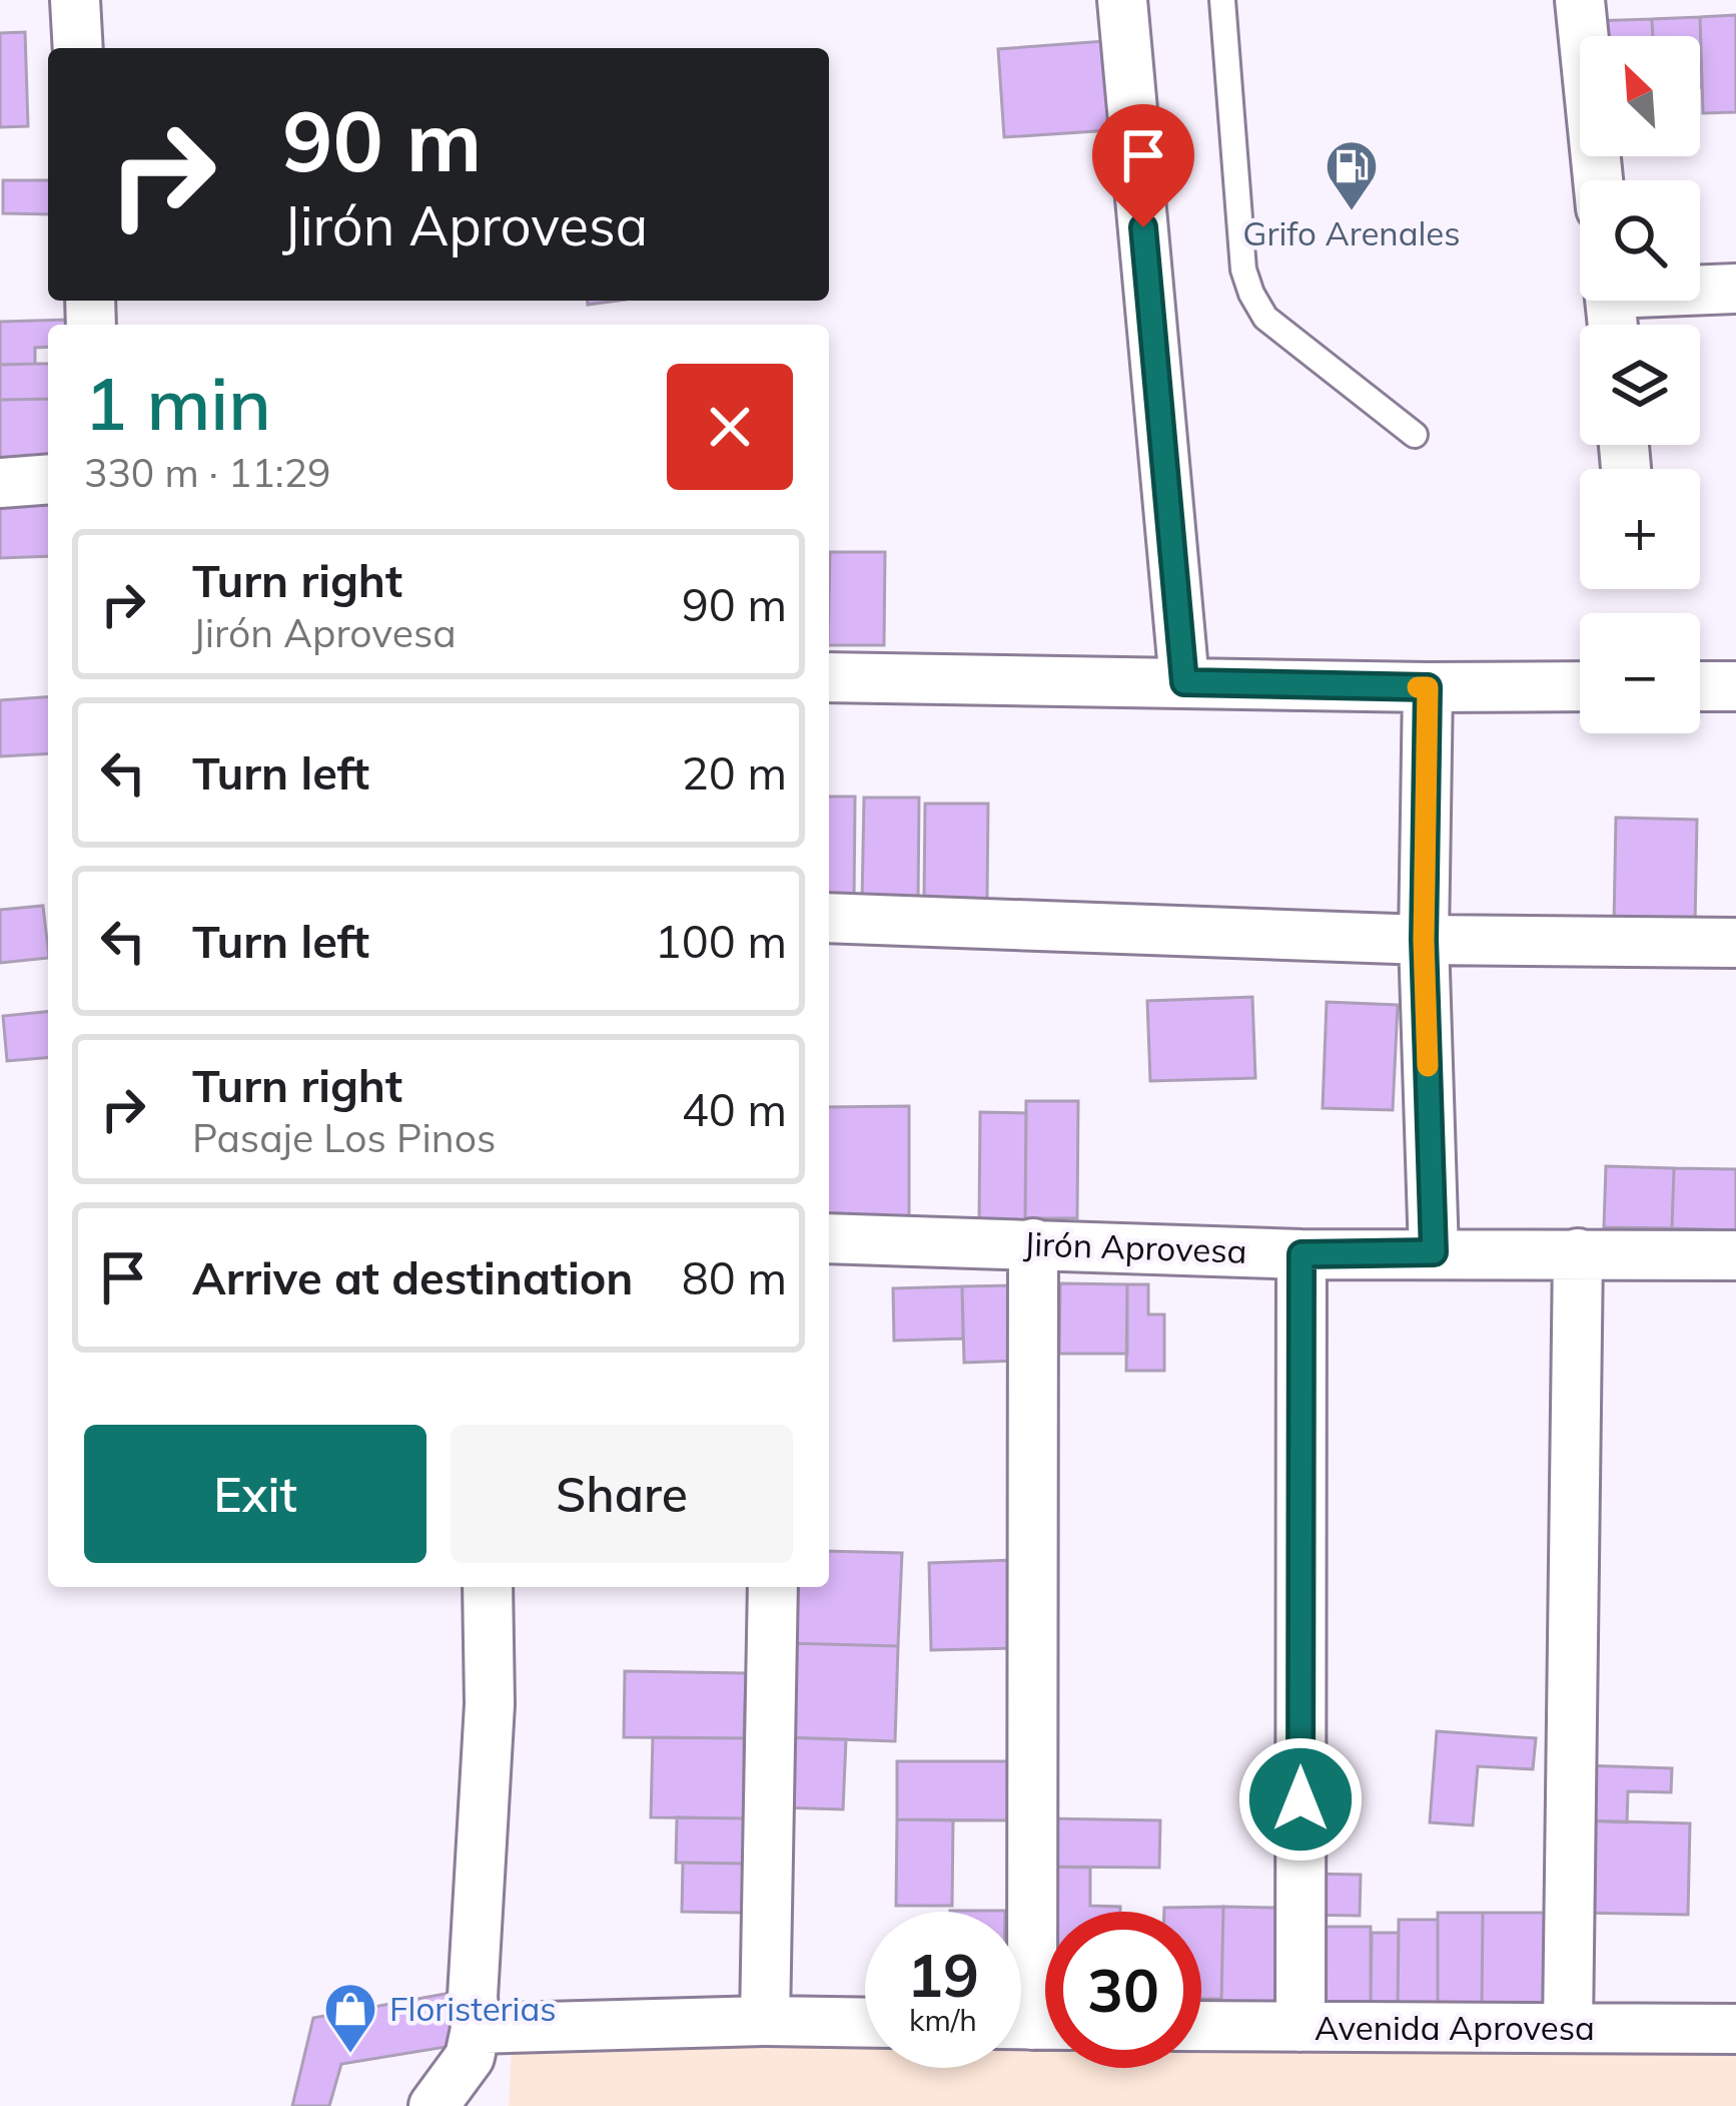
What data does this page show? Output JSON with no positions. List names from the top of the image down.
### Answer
{
  "streets": {
    "street": ["Jirón Aprovesa", "Avenida Aprovesa"]
  },
  "places": {
    "fuel station": ["Grifo Arenales"],
    "shop": ["Floristerias"]
  },
  "north": "top left",
  "page": {
    "map_buttons": ["+", "−"],
    "turn": ["90 m", "Jirón Aprovesa"],
    "heading": ["1 min", "330 m · 11:29"],
    "list": [
      {
        "name": "Turn right",
        "note": "Jirón Aprovesa",
        "value": "90 m"
      },
      {
        "name": "Turn left",
        "value": "20 m"
      },
      {
        "name": "Turn left",
        "value": "100 m"
      },
      {
        "name": "Turn right",
        "note": "Pasaje Los Pinos",
        "value": "40 m"
      },
      {
        "name": "Arrive at destination",
        "value": "80 m"
      }
    ],
    "buttons": ["Exit", "Share"],
    "speed": "19 km/h",
    "limit": "30"
  }
}
